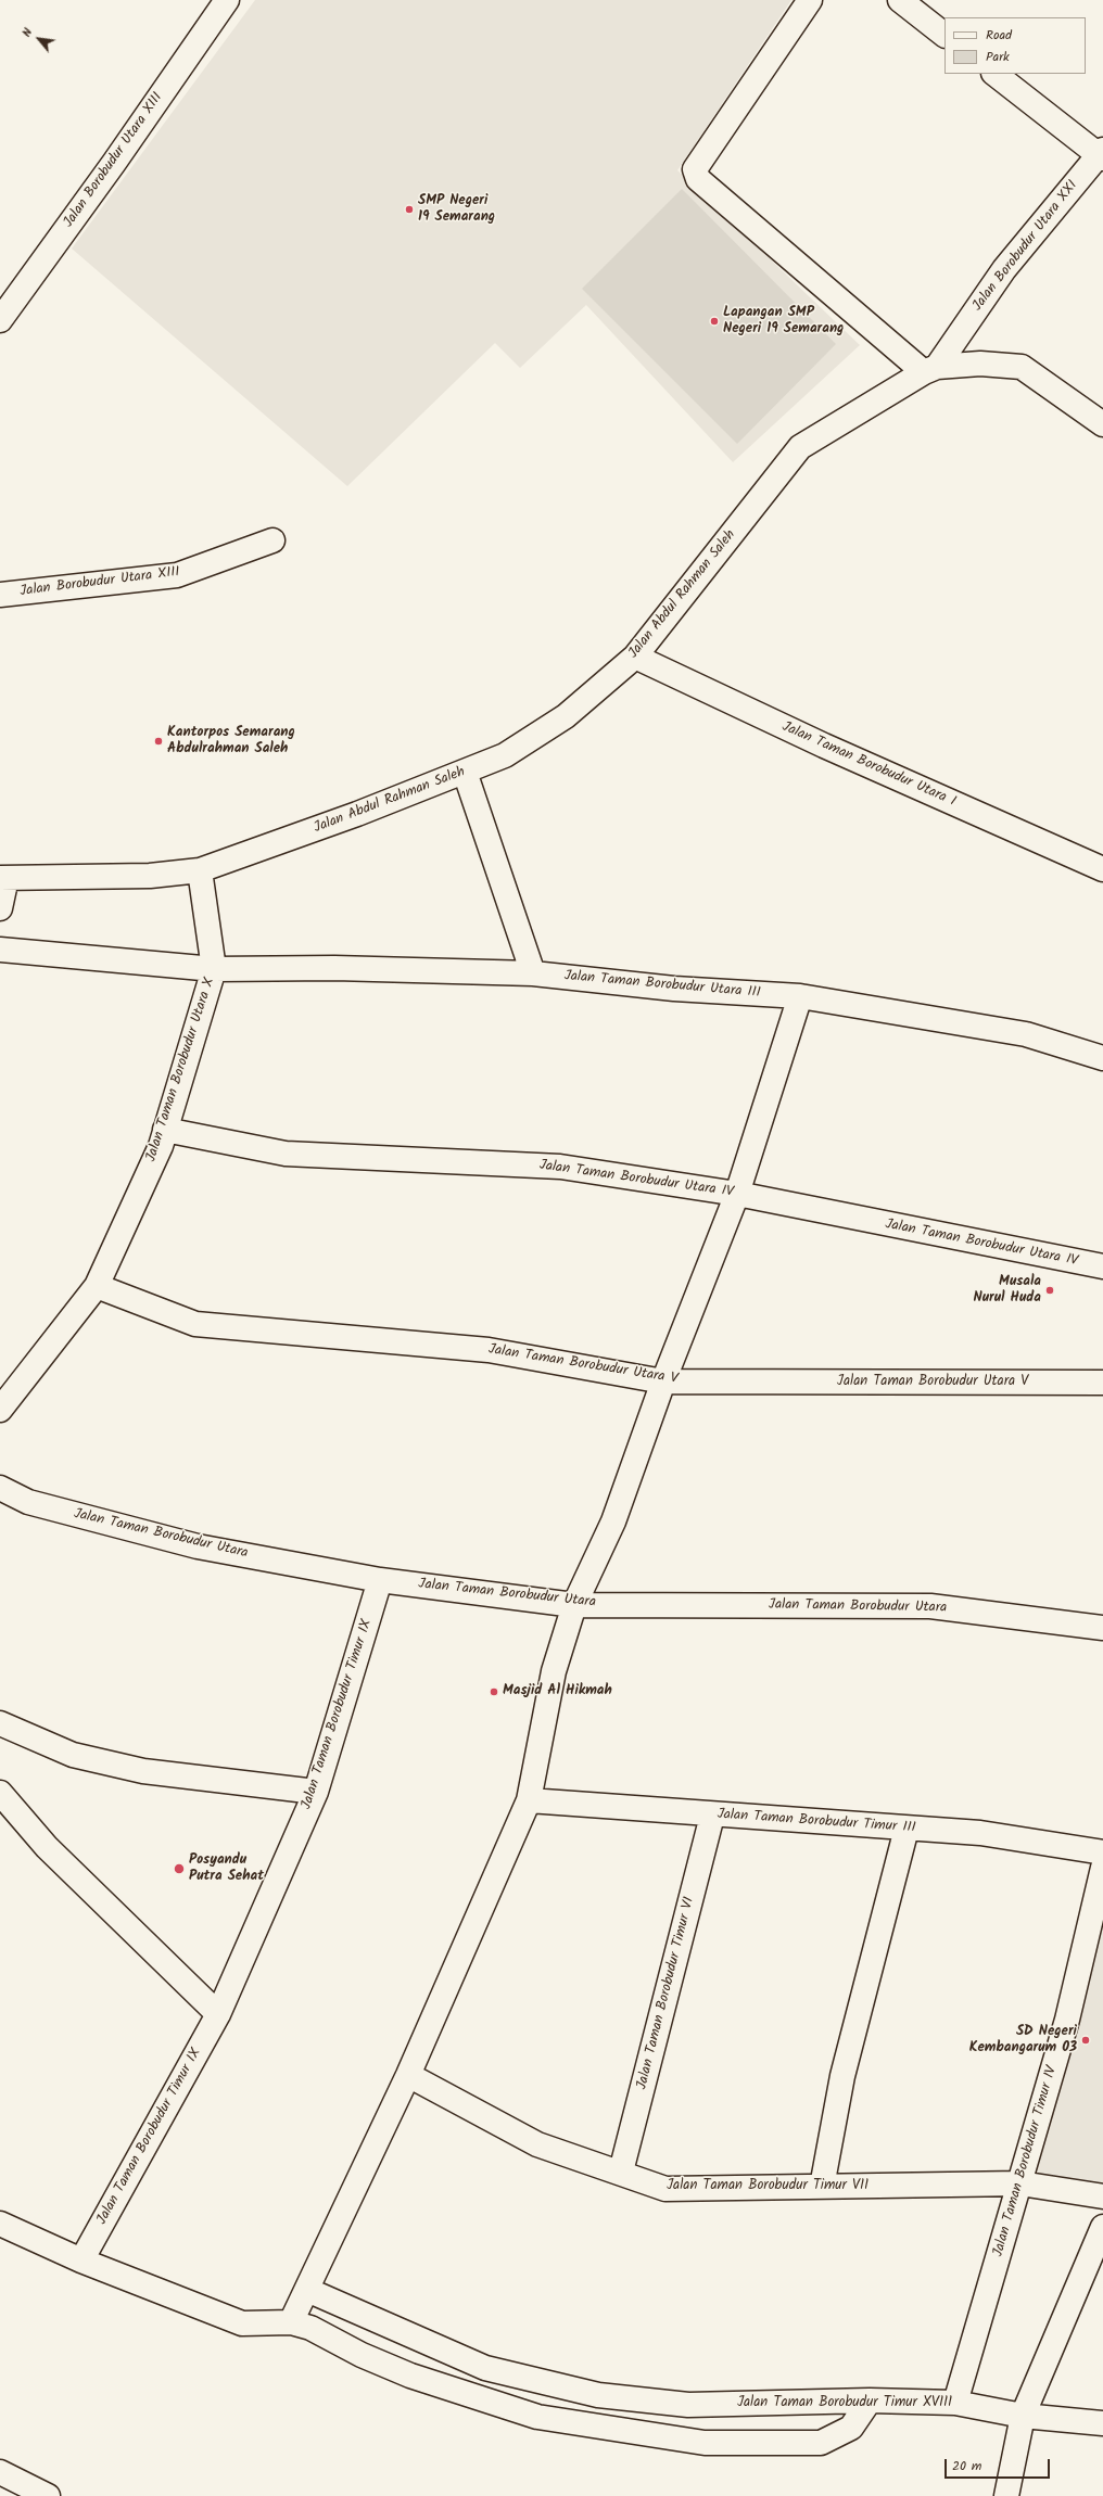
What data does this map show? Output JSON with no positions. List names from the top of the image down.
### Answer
{
  "streets": {
    "street": [
      "Jalan Borobudur Utara XIII",
      "Jalan Borobudur Utara XXI",
      "Jalan Abdul Rahman Saleh",
      "Jalan Taman Borobudur Utara I",
      "Jalan Taman Borobudur Utara III",
      "Jalan Taman Borobudur Utara X",
      "Jalan Taman Borobudur Utara IV",
      "Jalan Taman Borobudur Utara V",
      "Jalan Taman Borobudur Utara",
      "Jalan Taman Borobudur Timur IX",
      "Jalan Taman Borobudur Timur III",
      "Jalan Taman Borobudur Timur VI",
      "Jalan Taman Borobudur Timur IV",
      "Jalan Taman Borobudur Timur VII",
      "Jalan Taman Borobudur Timur XVIII"
    ]
  },
  "crossings": [
    ["Jalan Borobudur Utara XXI", "Jalan Abdul Rahman Saleh"],
    ["Jalan Abdul Rahman Saleh", "Jalan Taman Borobudur Utara I"],
    ["Jalan Abdul Rahman Saleh", "Jalan Taman Borobudur Utara X"],
    ["Jalan Taman Borobudur Utara III", "Jalan Taman Borobudur Utara X"],
    ["Jalan Taman Borobudur Utara X", "Jalan Taman Borobudur Utara IV"],
    ["Jalan Taman Borobudur Utara X", "Jalan Taman Borobudur Utara V"],
    ["Jalan Taman Borobudur Utara", "Jalan Taman Borobudur Timur IX"],
    ["Jalan Taman Borobudur Timur III", "Jalan Taman Borobudur Timur VI"],
    ["Jalan Taman Borobudur Timur VI", "Jalan Taman Borobudur Timur VII"],
    ["Jalan Taman Borobudur Timur IV", "Jalan Taman Borobudur Timur VII"],
    ["Jalan Taman Borobudur Timur IV", "Jalan Taman Borobudur Timur XVIII"]
  ],
  "places": [
    "SMP Negeri 19 Semarang",
    "Lapangan SMP Negeri 19 Semarang",
    "Kantorpos Semarang Abdulrahman Saleh",
    "Musala Nurul Huda",
    "Masjid Al Hikmah",
    "Posyandu Putra Sehat",
    "SD Negeri Kembangarum 03"
  ],
  "legend": ["Road", "Park"],
  "scale_bar": "20 m",
  "north": "top left"
}
